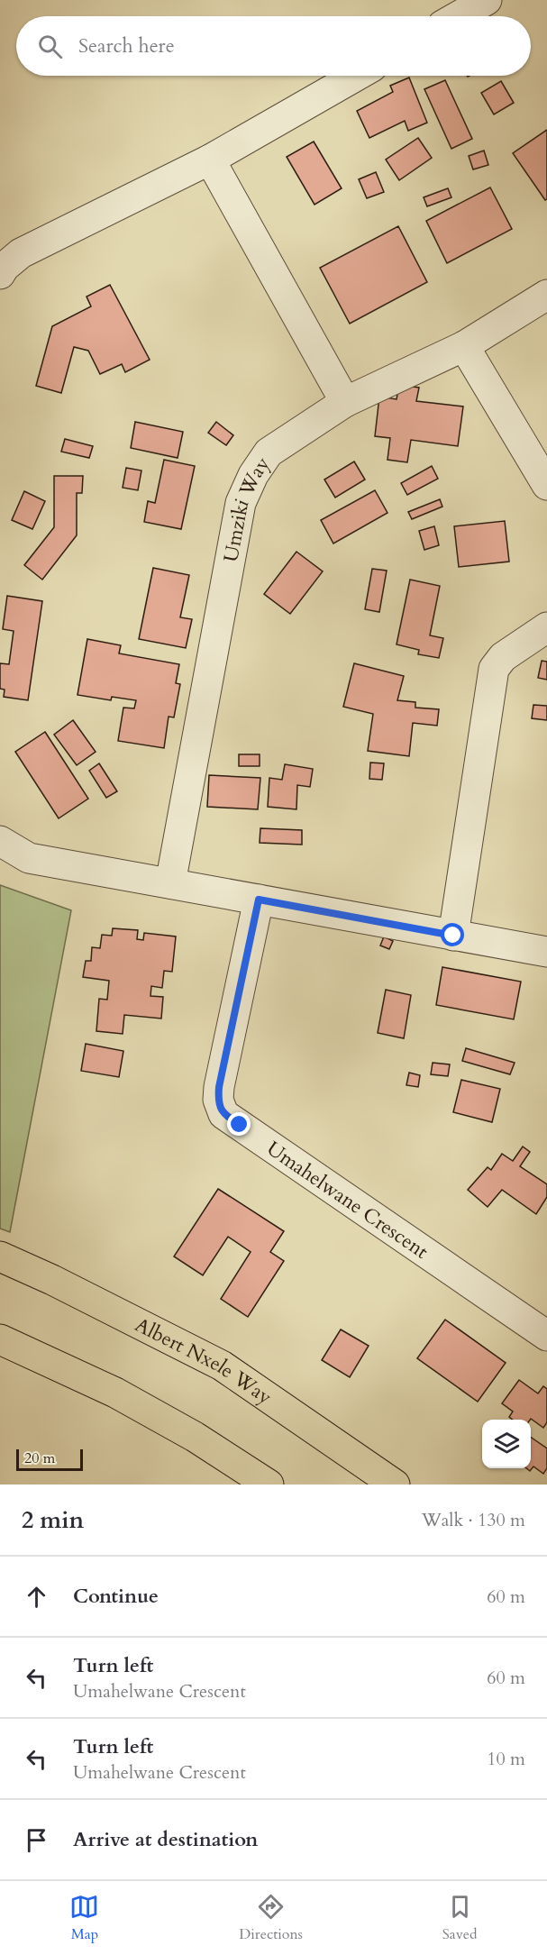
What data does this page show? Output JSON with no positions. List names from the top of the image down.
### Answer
{
  "streets": {
    "main road": ["Albert Nxele Way"],
    "street": ["Umziki Way", "Umahelwane Crescent"]
  },
  "scale_bar": "20 m",
  "page": {
    "search": "Search here",
    "scale": "20 m",
    "heading": ["2 min", "Walk · 130 m"],
    "list": [
      ["Continue", "60 m"],
      ["Turn left", "Umahelwane Crescent", "60 m"],
      ["Turn left", "Umahelwane Crescent", "10 m"],
      "Arrive at destination"
    ],
    "nav": ["Map", "Directions", "Saved"]
  }
}
